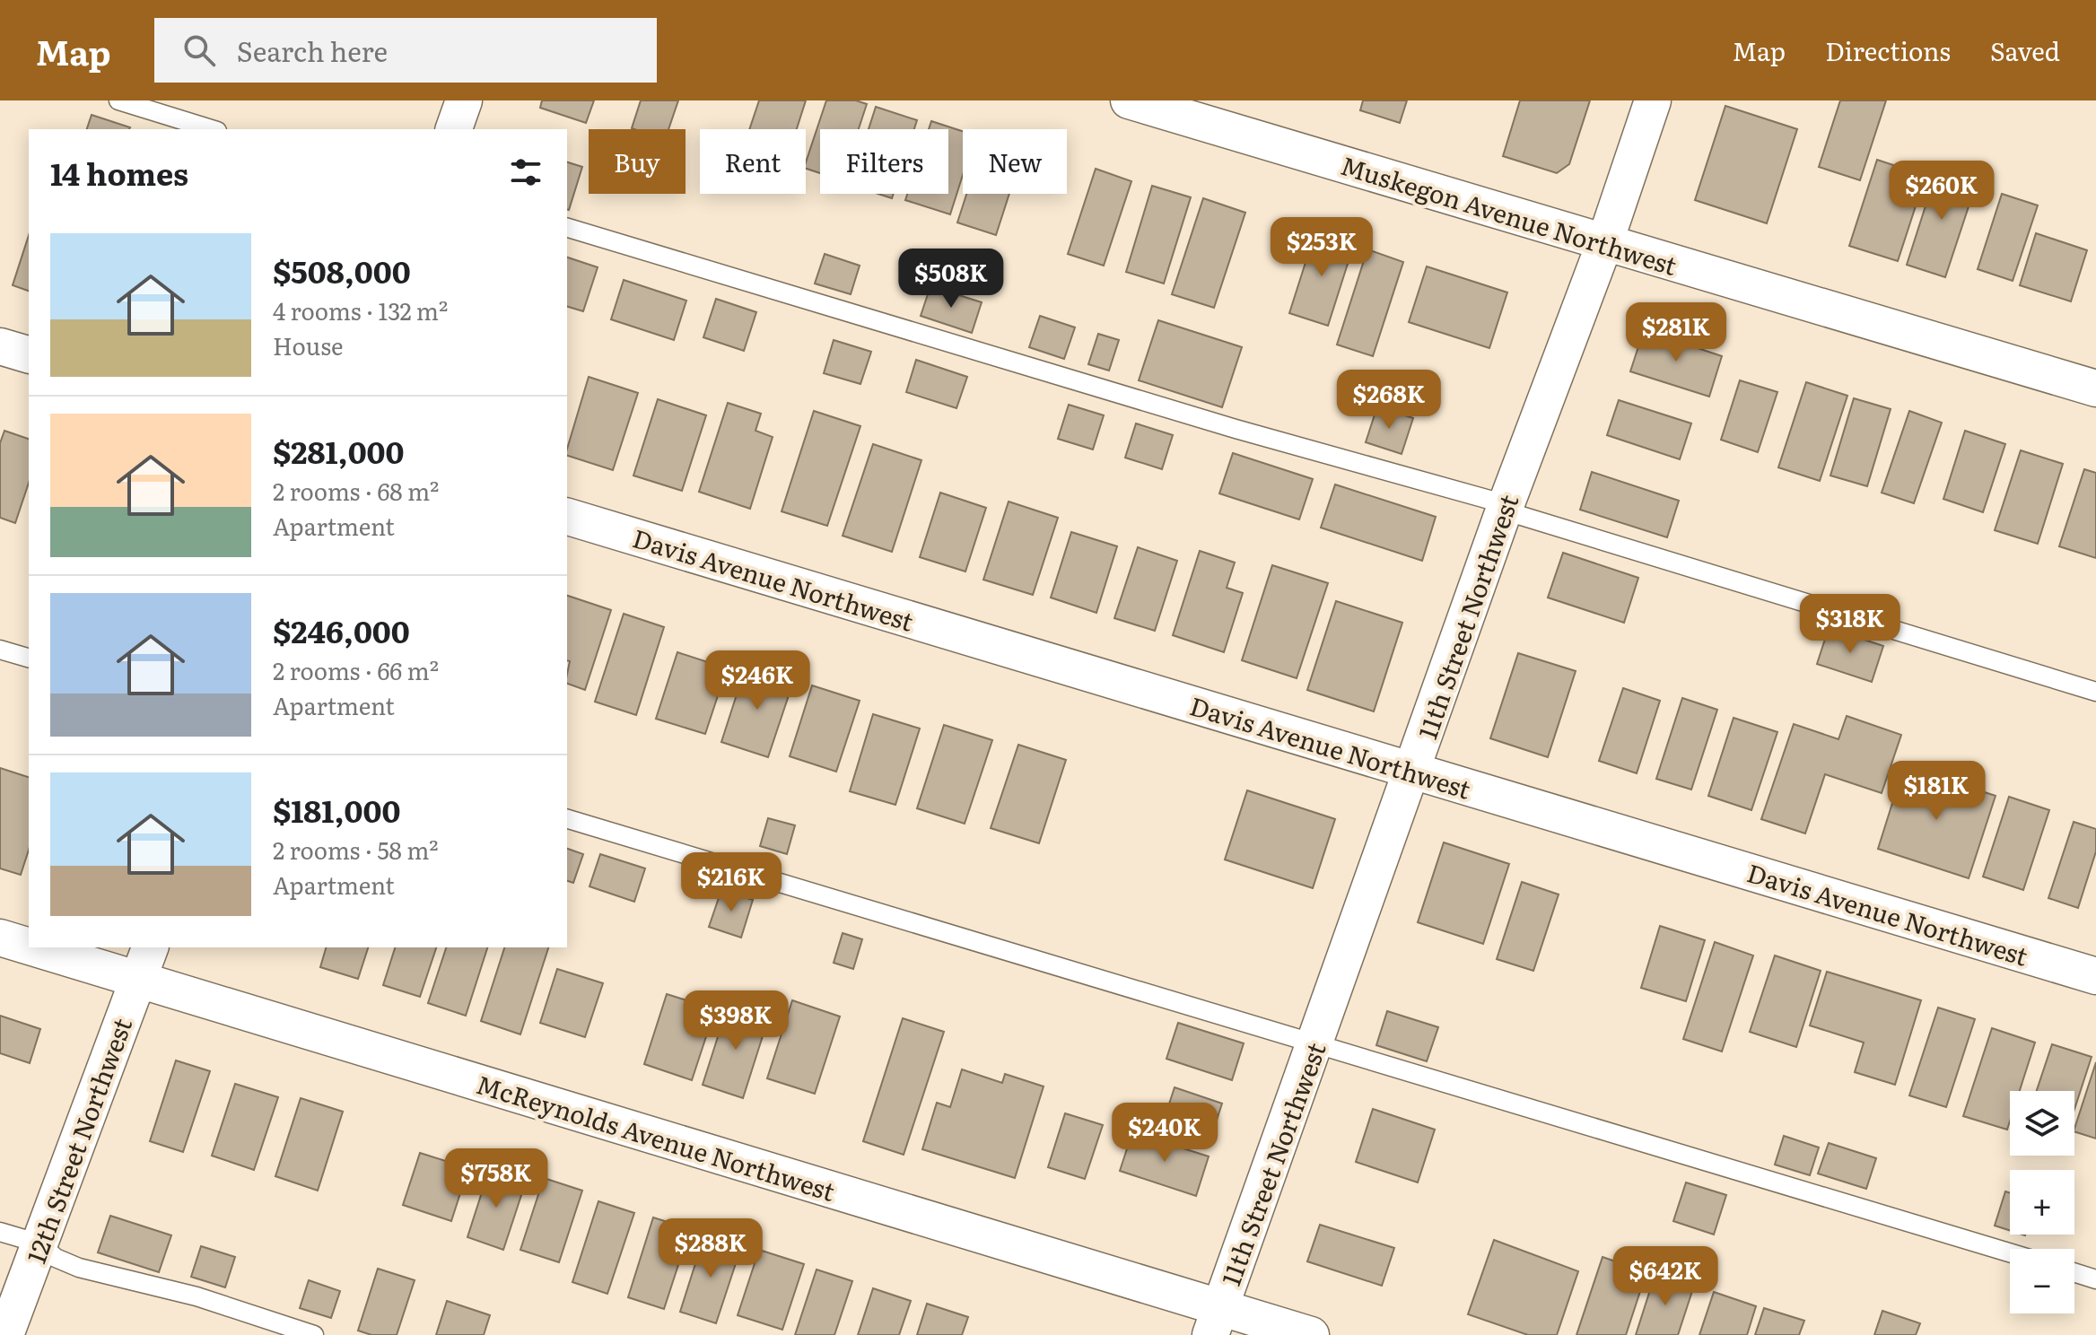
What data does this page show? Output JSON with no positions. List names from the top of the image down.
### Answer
{
  "streets": {
    "street": [
      "Muskegon Avenue Northwest",
      "Davis Avenue Northwest",
      "11th Street Northwest",
      "McReynolds Avenue Northwest",
      "12th Street Northwest"
    ]
  },
  "crossings": [
    ["Muskegon Avenue Northwest", "11th Street Northwest"],
    ["Davis Avenue Northwest", "11th Street Northwest"],
    ["11th Street Northwest", "McReynolds Avenue Northwest"],
    ["McReynolds Avenue Northwest", "12th Street Northwest"]
  ],
  "page": {
    "header": "Map",
    "search": "Search here",
    "nav": ["Map", "Directions", "Saved"],
    "chip": [
      "Buy",
      "Rent",
      "Filters",
      "New"
    ],
    "heading": "14 homes",
    "price": [
      "$260K",
      "$253K",
      "$508K",
      "$281K",
      "$268K",
      "$318K",
      "$246K",
      "$181K",
      "$216K",
      "$398K",
      "$240K",
      "$758K",
      "$288K",
      "$642K"
    ],
    "list": [
      {
        "name": "$508,000",
        "note": "4 rooms · 132 m² · House"
      },
      {
        "name": "$281,000",
        "note": "2 rooms · 68 m² · Apartment"
      },
      {
        "name": "$246,000",
        "note": "2 rooms · 66 m² · Apartment"
      },
      {
        "name": "$181,000",
        "note": "2 rooms · 58 m² · Apartment"
      }
    ],
    "map_buttons": ["+", "−"]
  }
}
